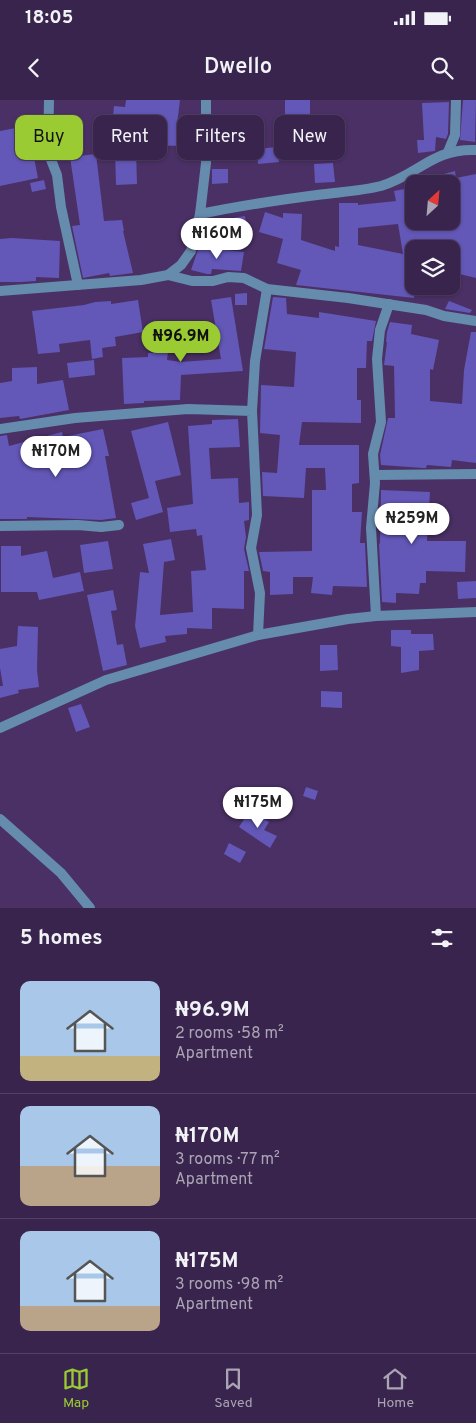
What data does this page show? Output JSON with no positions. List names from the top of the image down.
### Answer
{
  "north": "top right",
  "page": {
    "status": "18:05",
    "header": "Dwello",
    "chip": [
      "Buy",
      "Rent",
      "Filters",
      "New"
    ],
    "price": [
      "₦160M",
      "₦96.9M",
      "₦170M",
      "₦259M",
      "₦175M"
    ],
    "heading": "5 homes",
    "list": [
      {
        "name": "₦96.9M",
        "note": "2 rooms · 58 m² · Apartment"
      },
      {
        "name": "₦170M",
        "note": "3 rooms · 77 m² · Apartment"
      },
      {
        "name": "₦175M",
        "note": "3 rooms · 98 m² · Apartment"
      }
    ],
    "tabs": ["Map", "Saved", "Home"]
  }
}
